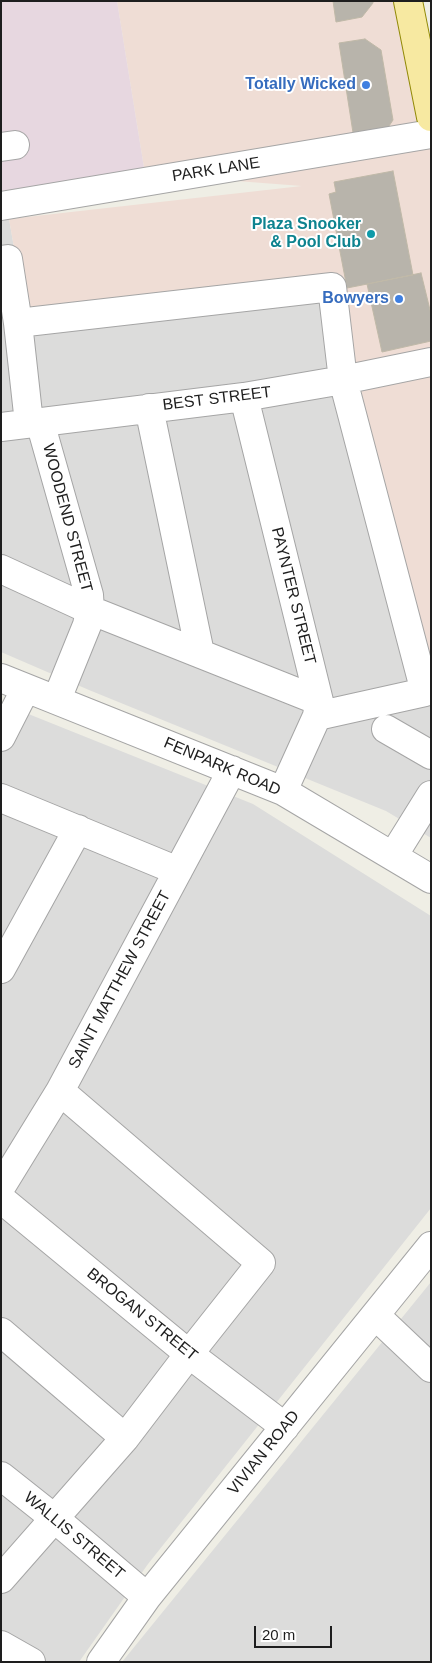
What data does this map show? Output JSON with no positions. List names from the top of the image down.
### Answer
{
  "streets": {
    "street": [
      "PARK LANE",
      "BEST STREET",
      "WOODEND STREET",
      "PAYNTER STREET",
      "FENPARK ROAD",
      "SAINT MATTHEW STREET",
      "BROGAN STREET",
      "VIVIAN ROAD",
      "WALLIS STREET"
    ]
  },
  "crossings": [
    ["BEST STREET", "WOODEND STREET"],
    ["BEST STREET", "PAYNTER STREET"],
    ["WOODEND STREET", "FENPARK ROAD"],
    ["FENPARK ROAD", "SAINT MATTHEW STREET"],
    ["BROGAN STREET", "VIVIAN ROAD"],
    ["VIVIAN ROAD", "WALLIS STREET"]
  ],
  "places": ["Totally Wicked", "Plaza Snooker & Pool Club", "Bowyers"],
  "scale_bar": "20 m"
}
